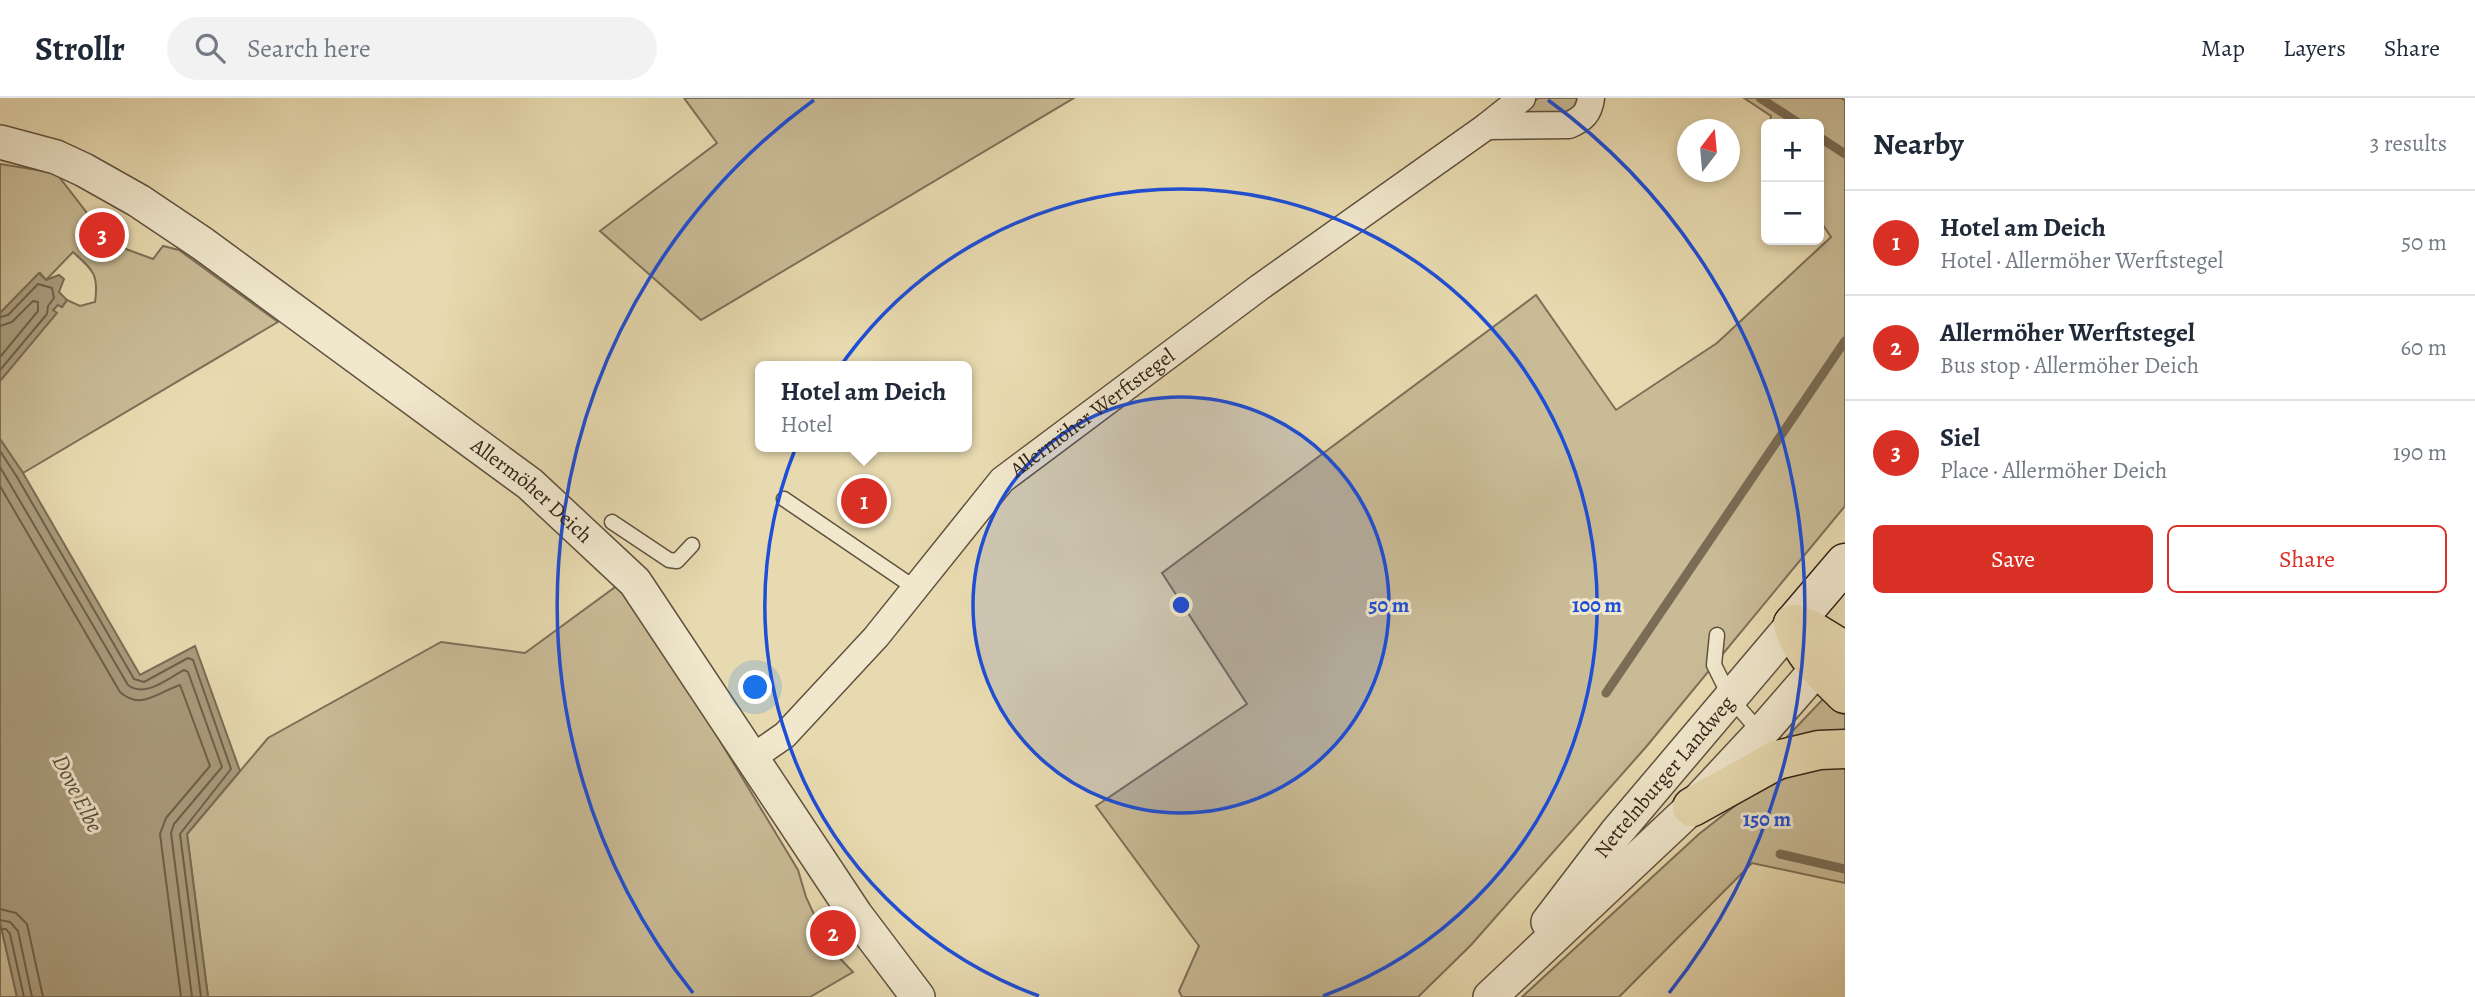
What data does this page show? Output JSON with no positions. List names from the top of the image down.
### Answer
{
  "streets": {
    "main road": ["Nettelnburger Landweg"],
    "street": ["Allermöher Werftstegel", "Allermöher Deich"]
  },
  "crossings": [
    ["Allermöher Werftstegel", "Allermöher Deich"]
  ],
  "water": ["Dove Elbe"],
  "north": "top",
  "page": {
    "header": "Strollr",
    "search": "Search here",
    "nav": ["Map", "Layers", "Share"],
    "heading": ["Nearby", "3 results"],
    "map_buttons": ["+", "−"],
    "list": [
      {
        "mark": "1",
        "name": "Hotel am Deich",
        "note": "Hotel · Allermöher Werftstegel",
        "value": "50 m"
      },
      {
        "mark": "2",
        "name": "Allermöher Werftstegel",
        "note": "Bus stop · Allermöher Deich",
        "value": "60 m"
      },
      {
        "mark": "3",
        "name": "Siel",
        "note": "Place · Allermöher Deich",
        "value": "190 m"
      }
    ],
    "pins": ["3", "1", "2"],
    "popup": ["Hotel am Deich", "Hotel"],
    "buttons": ["Save", "Share"]
  },
  "rings": ["50 m", "100 m", "150 m"]
}
